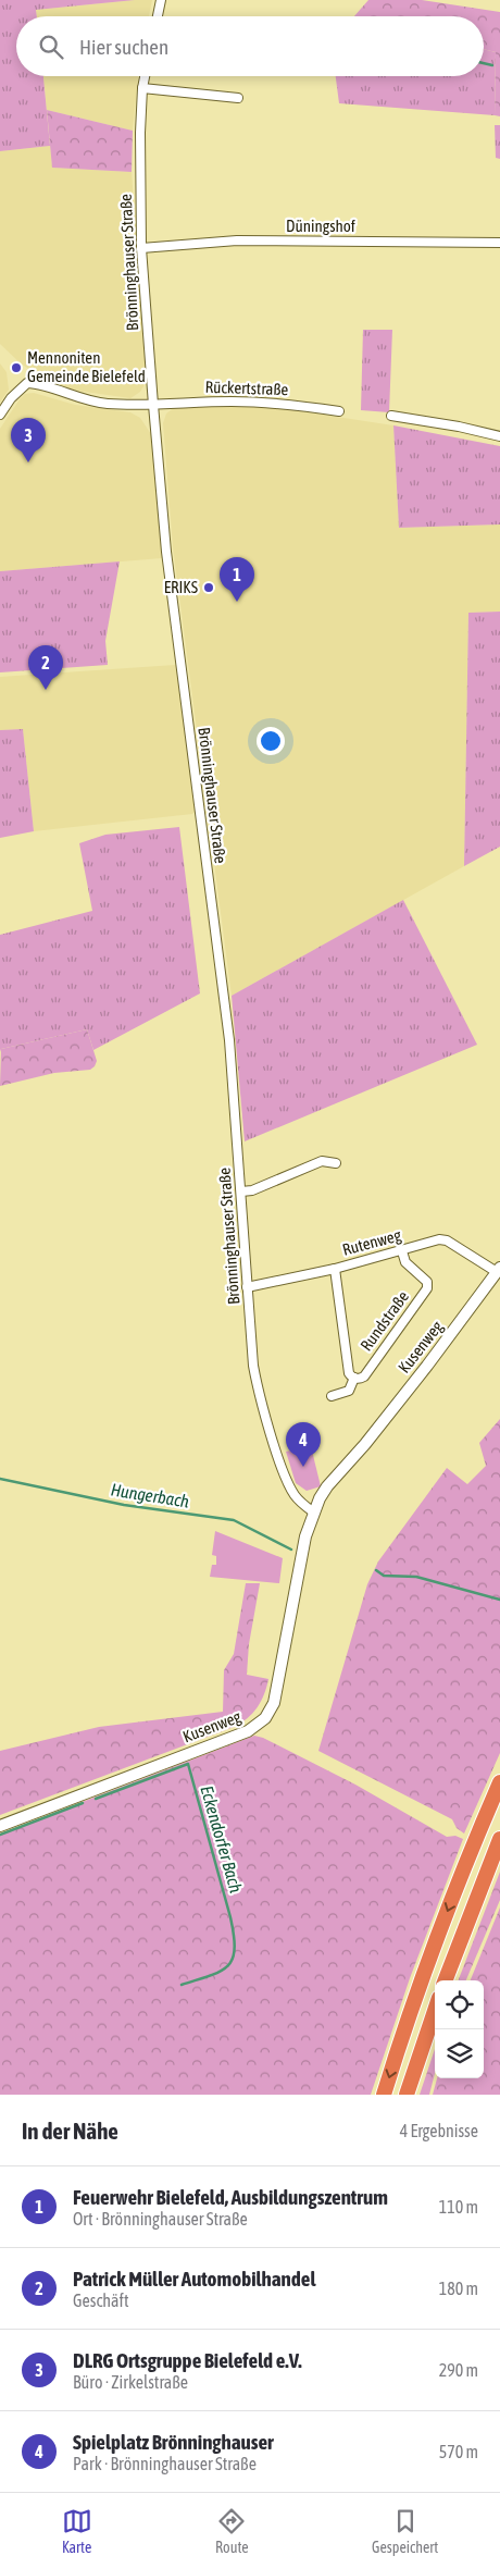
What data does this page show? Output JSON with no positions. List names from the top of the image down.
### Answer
{
  "streets": {
    "street": [
      "Düningshof",
      "Brönninghauser Straße",
      "Rückertstraße",
      "Rutenweg",
      "Rundstraße",
      "Kusenweg"
    ]
  },
  "crossings": [
    ["Düningshof", "Brönninghauser Straße"],
    ["Brönninghauser Straße", "Rückertstraße"],
    ["Brönninghauser Straße", "Rutenweg"],
    ["Brönninghauser Straße", "Kusenweg"],
    ["Rutenweg", "Rundstraße"],
    ["Rutenweg", "Kusenweg"]
  ],
  "water": ["Hungerbach", "Eckendorfer Bach"],
  "places": ["Mennoniten Gemeinde Bielefeld", "ERIKS"],
  "page": {
    "search": "Hier suchen",
    "pins": [
      "3",
      "1",
      "2",
      "4"
    ],
    "heading": ["In der Nähe", "4 Ergebnisse"],
    "list": [
      {
        "mark": "1",
        "name": "Feuerwehr Bielefeld, Ausbildungszentrum",
        "note": "Ort · Brönninghauser Straße",
        "value": "110 m"
      },
      {
        "mark": "2",
        "name": "Patrick Müller Automobilhandel",
        "note": "Geschäft",
        "value": "180 m"
      },
      {
        "mark": "3",
        "name": "DLRG Ortsgruppe Bielefeld e.V.",
        "note": "Büro · Zirkelstraße",
        "value": "290 m"
      },
      {
        "mark": "4",
        "name": "Spielplatz Brönninghauser",
        "note": "Park · Brönninghauser Straße",
        "value": "570 m"
      }
    ],
    "nav": ["Karte", "Route", "Gespeichert"]
  }
}
